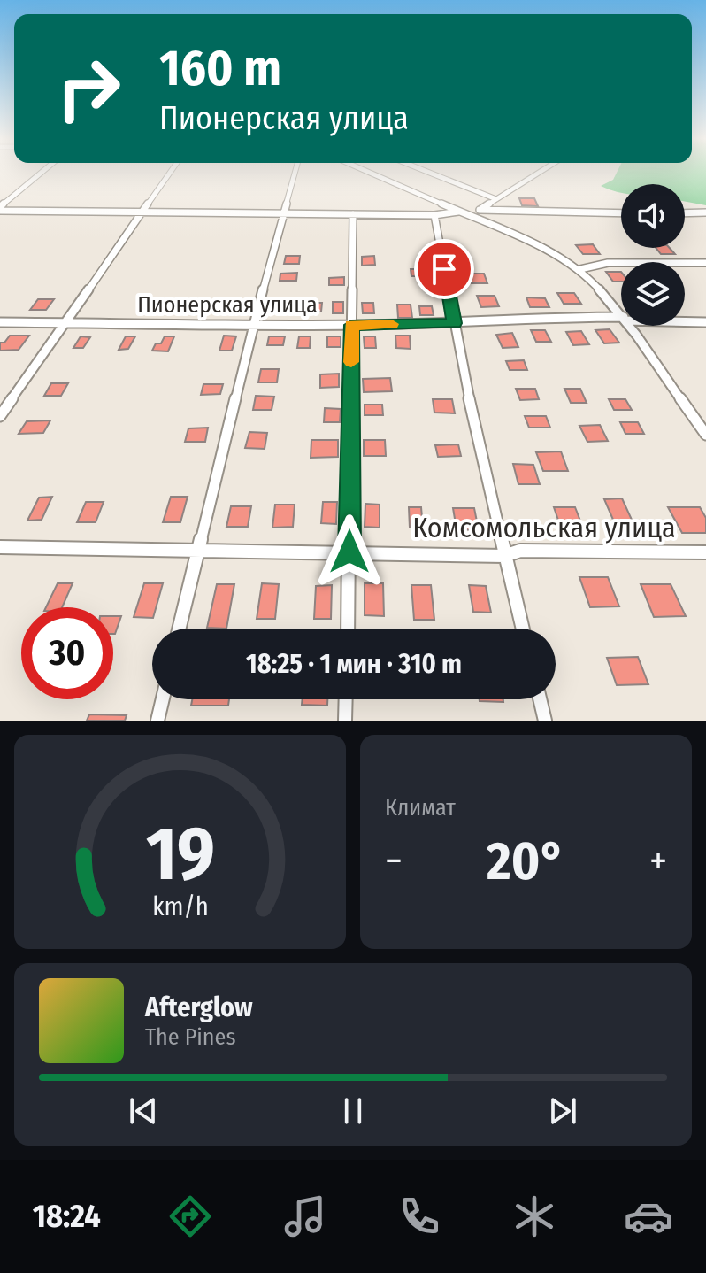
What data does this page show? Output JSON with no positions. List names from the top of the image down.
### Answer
{
  "streets": {
    "street": ["Пионерская улица", "Комсомольская улица"]
  },
  "page": {
    "turn": ["160 m", "Пионерская улица"],
    "limit": "30",
    "trip": "18:25 · 1 мин · 310 m",
    "tile": "Климат",
    "heat": ["−", "20°", "+"],
    "song": ["Afterglow", "The Pines"],
    "tabs": "18:24",
    "gauge": ["19", "km/h"]
  }
}
